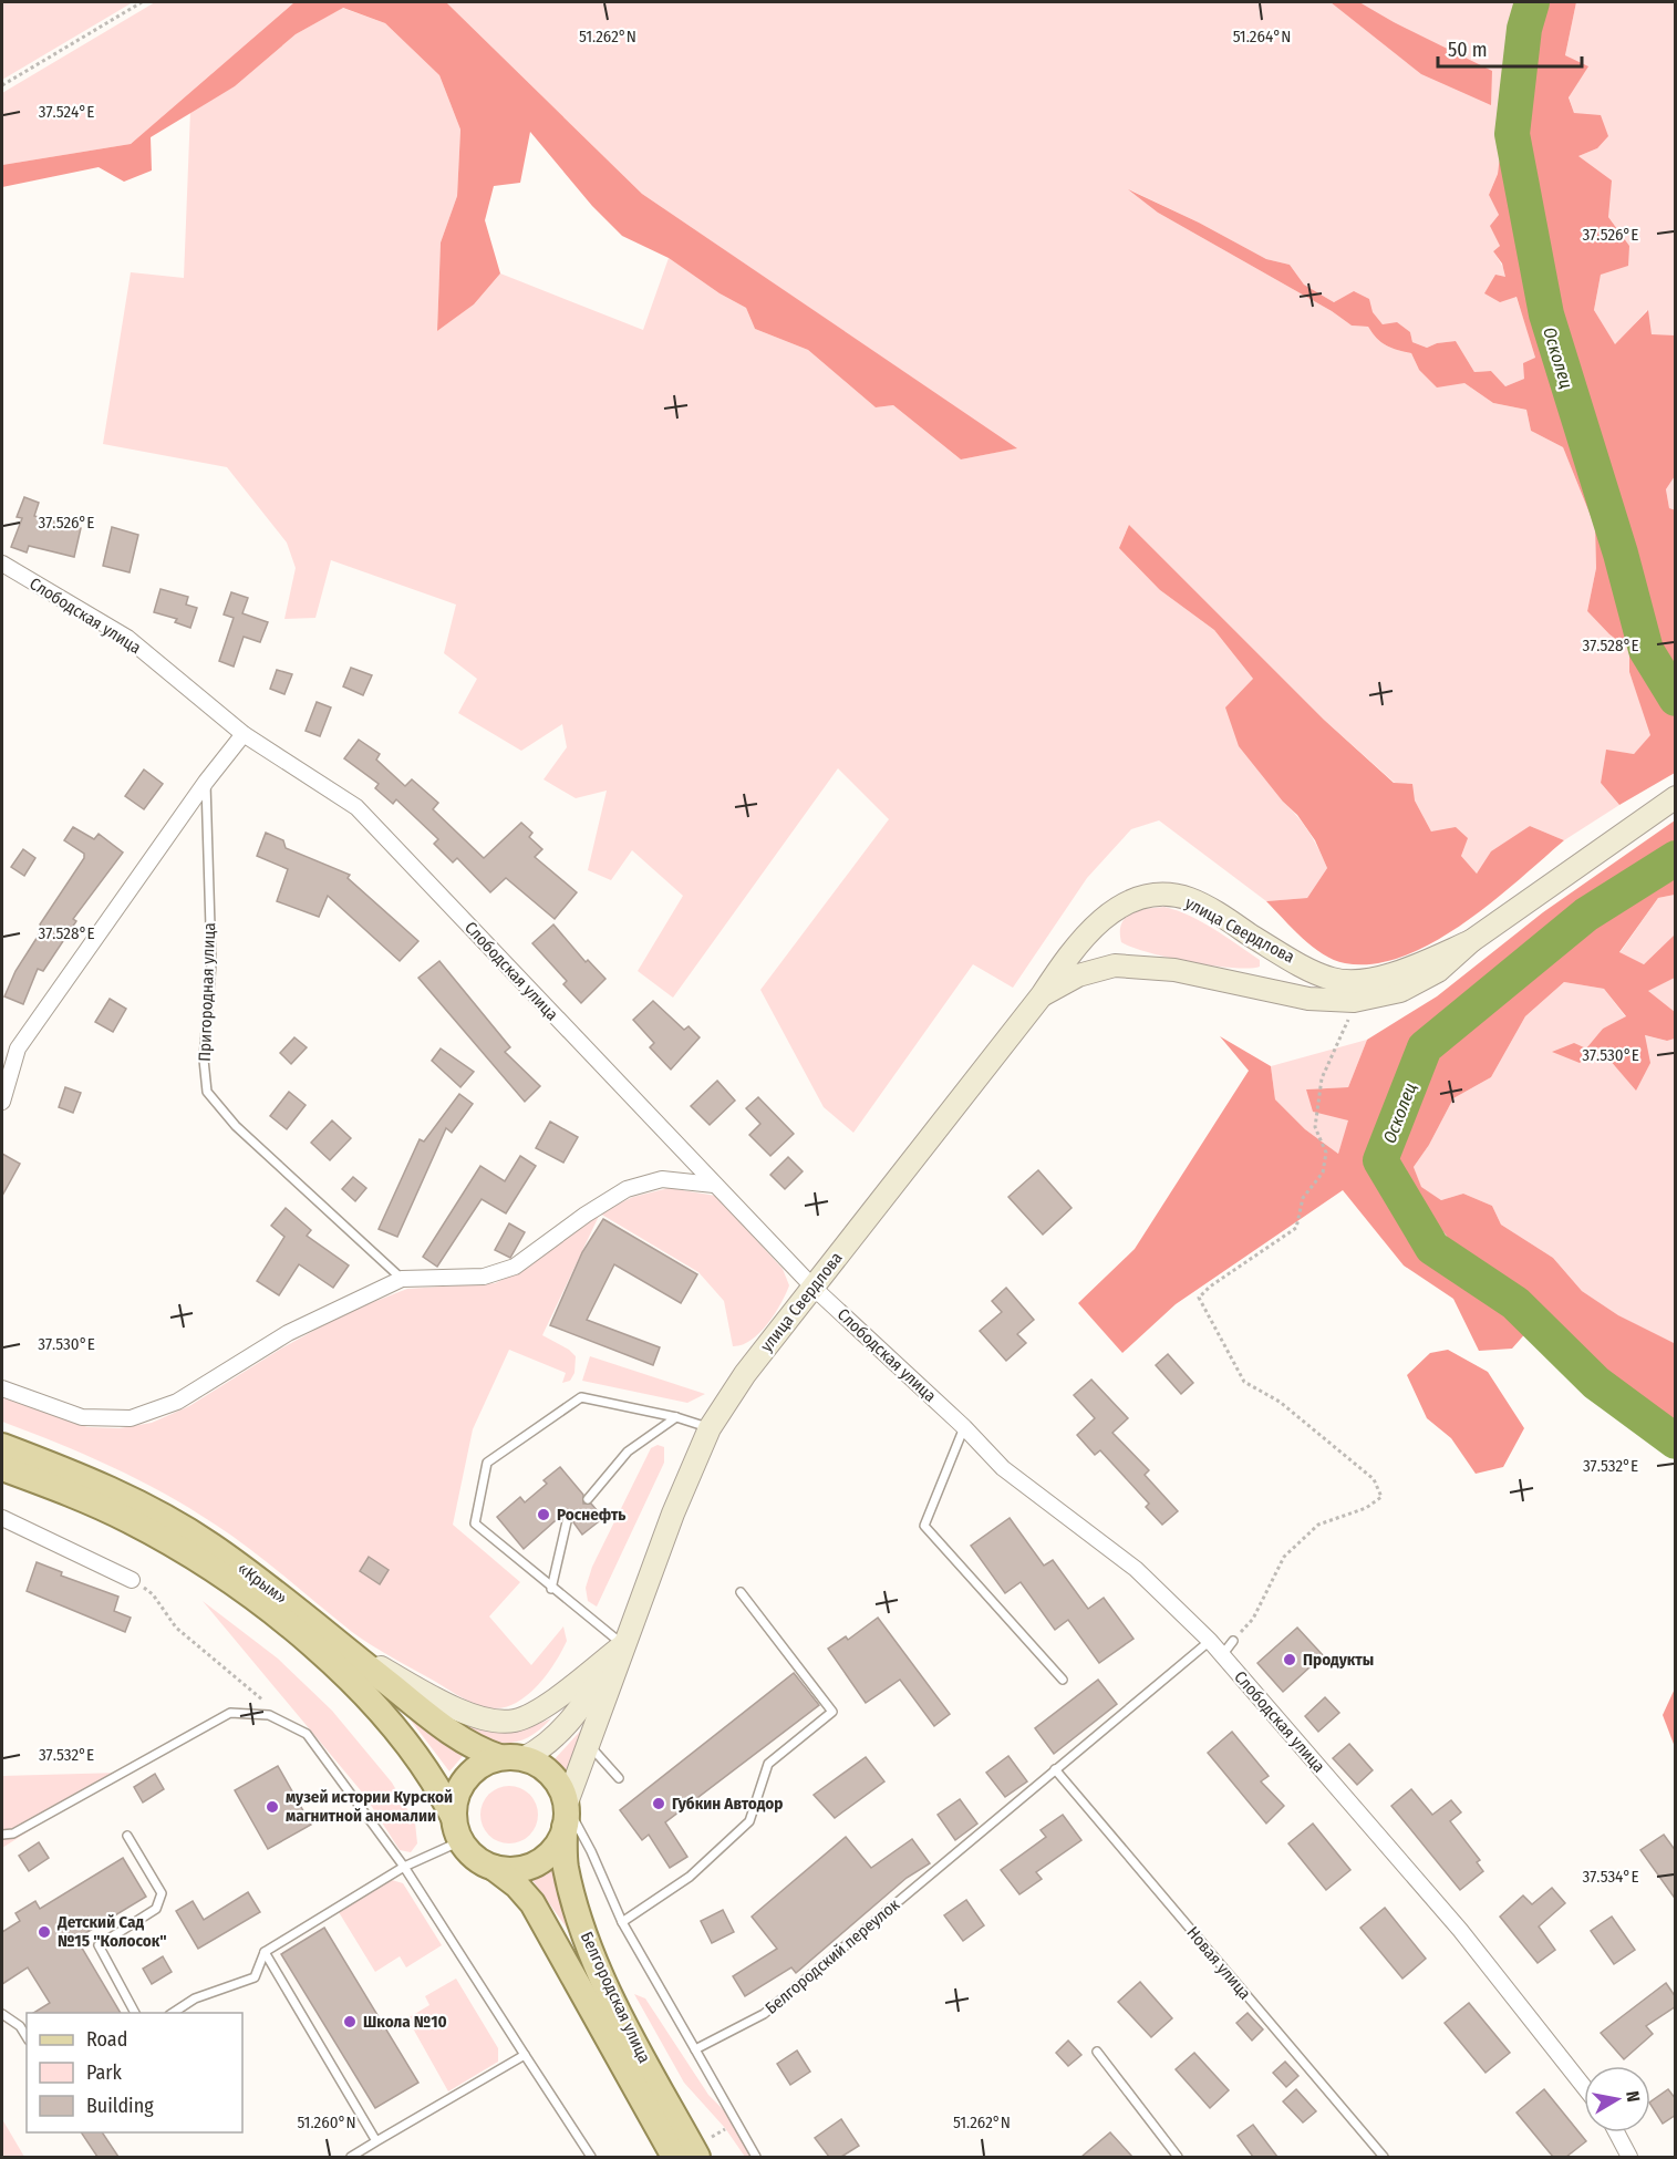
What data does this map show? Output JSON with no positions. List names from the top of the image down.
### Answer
{
  "streets": {
    "main road": ["улица Свердлова", "«Крым»", "Белгородская улица"],
    "street": ["Слободская улица"],
    "lane": ["Пригородная улица", "Белгородский переулок", "Новая улица"]
  },
  "crossings": [
    ["Слободская улица", "улица Свердлова"],
    ["Слободская улица", "Белгородский переулок"],
    ["«Крым»", "Белгородская улица"],
    ["Белгородский переулок", "Новая улица"]
  ],
  "water": ["Осколец"],
  "places": [
    "Роснефть",
    "Продукты",
    "Губкин Автодор",
    "музей истории Курской магнитной аномалии",
    "Детский Сад №15 \"Колосок\"",
    "Школа №10"
  ],
  "legend": ["Road", "Park", "Building"],
  "scale_bar": "50 m",
  "north": "right",
  "coordinates": [
    "51.262°N",
    "51.264°N",
    "37.524°E",
    "37.526°E",
    "37.528°E",
    "37.530°E",
    "37.532°E",
    "37.534°E",
    "51.260°N"
  ]
}
